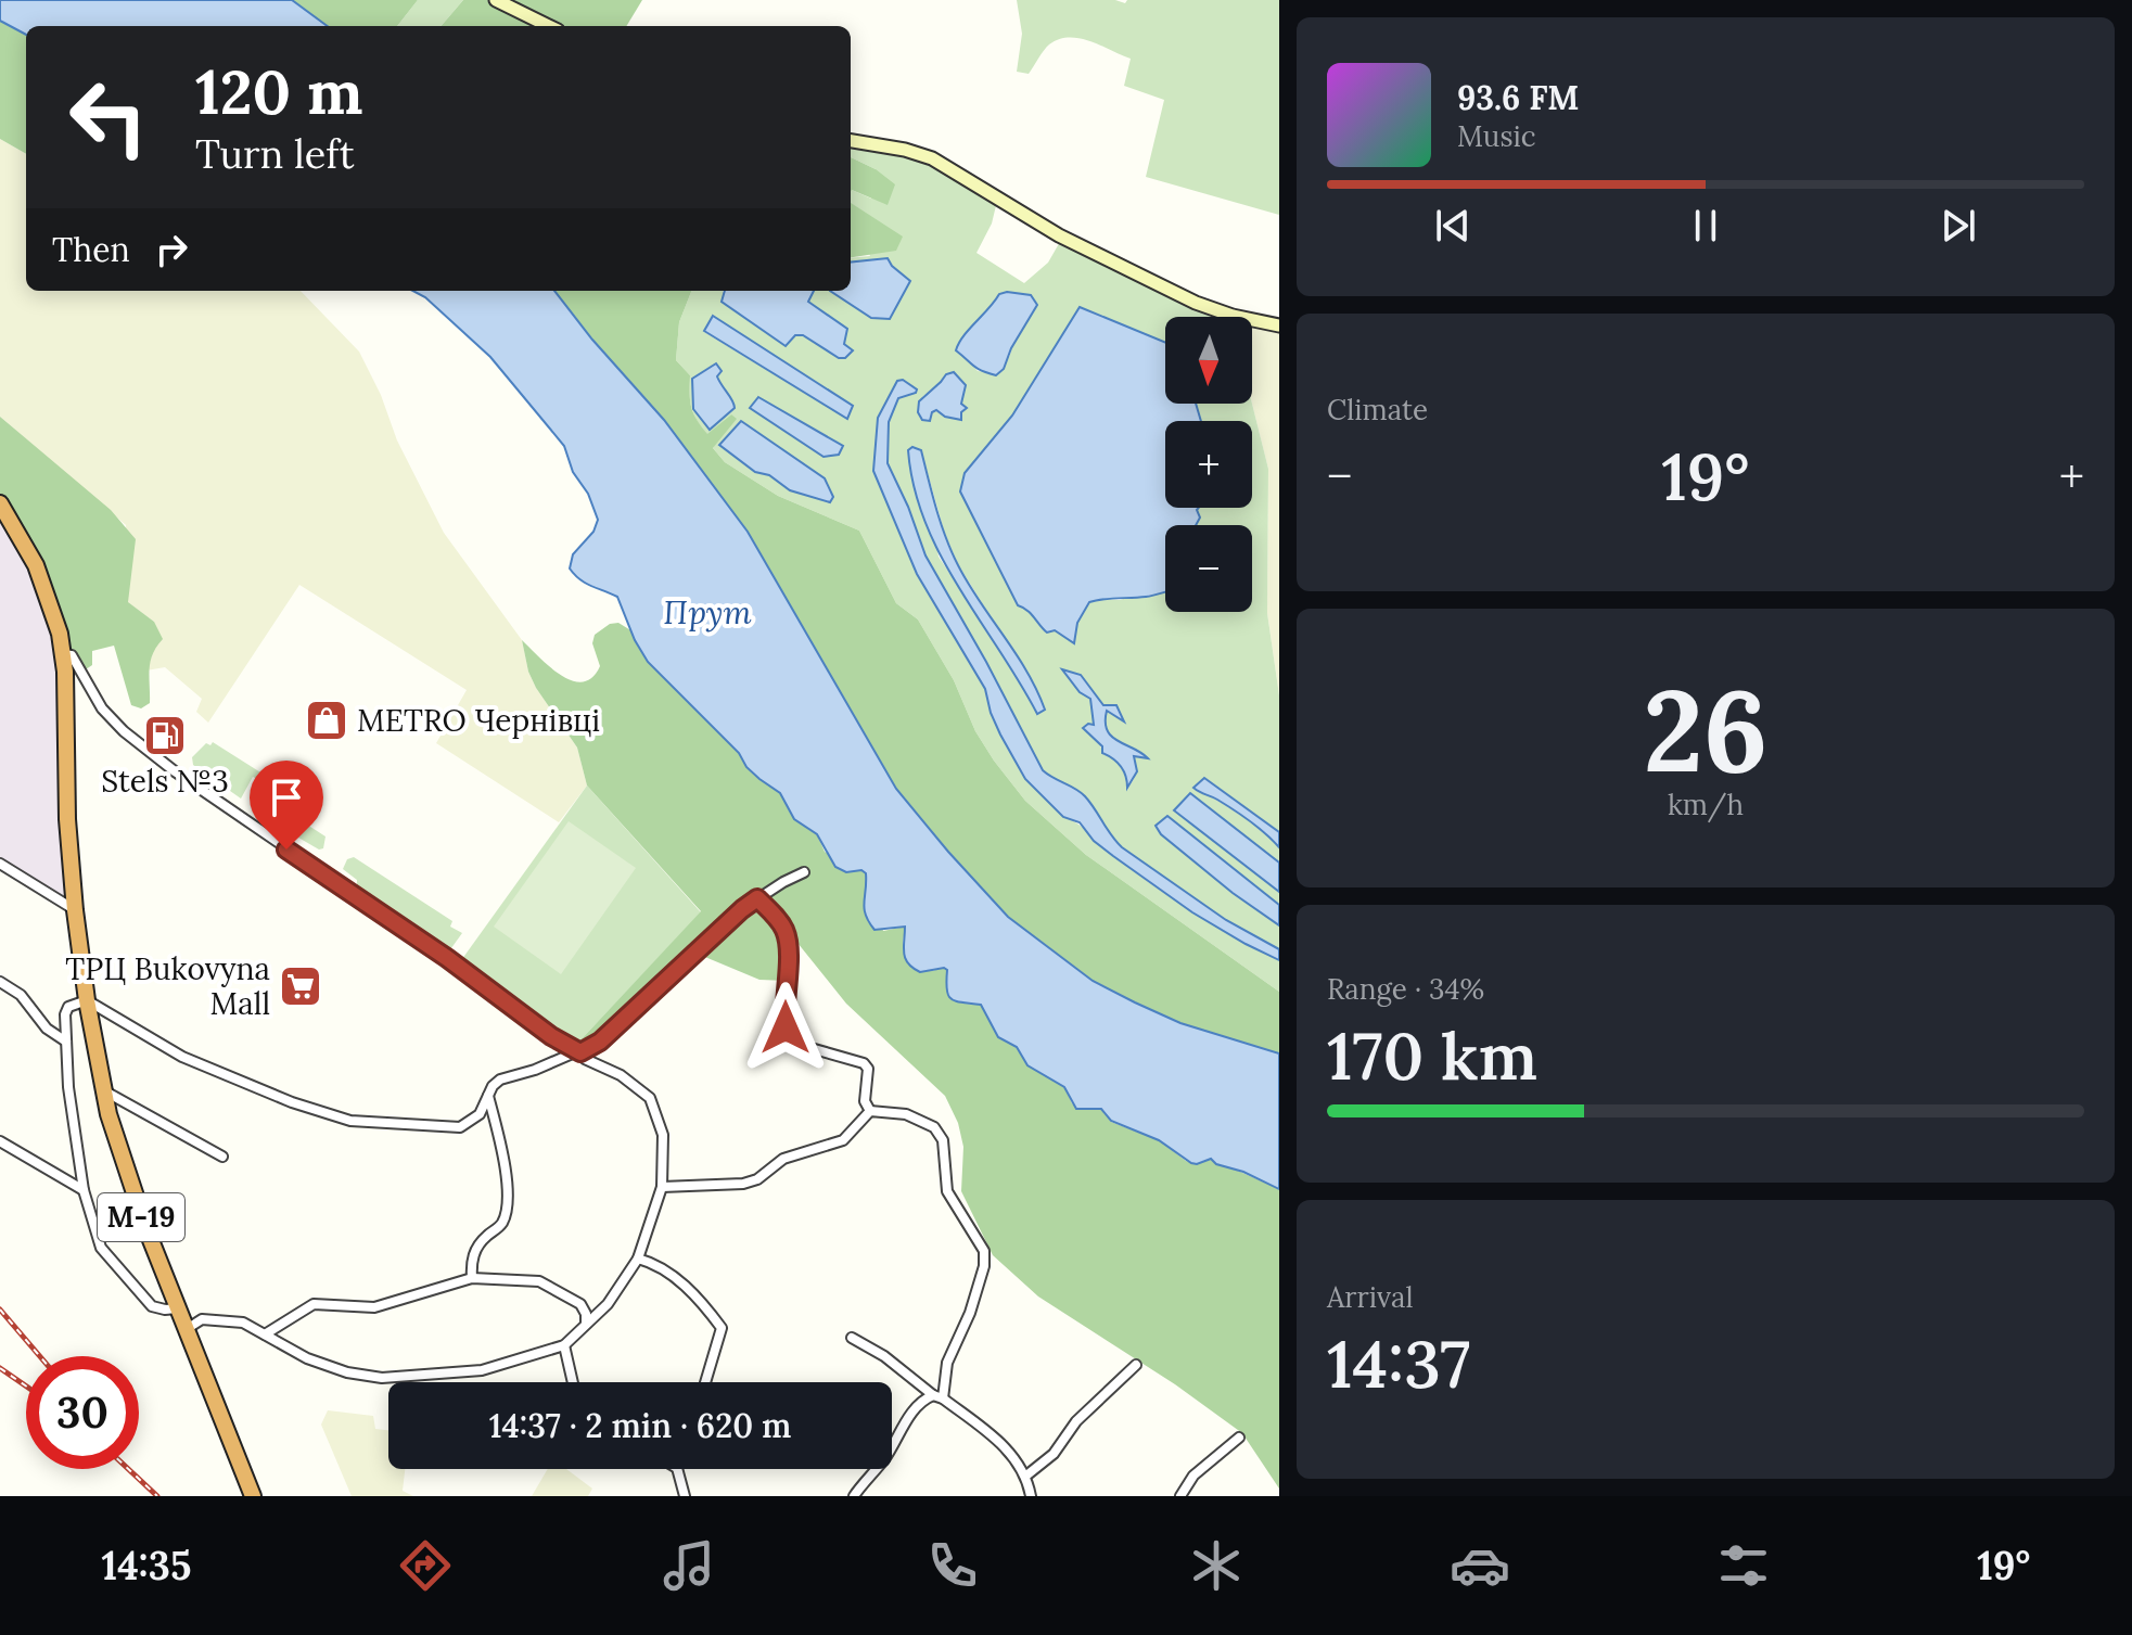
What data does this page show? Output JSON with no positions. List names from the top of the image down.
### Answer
{
  "streets": {
    "highway": ["М-19"]
  },
  "water": ["Прут"],
  "places": {
    "shop": ["METRO Чернівці"],
    "fuel station": ["Stels №3"],
    "supermarket": ["ТРЦ Bukovyna Mall"]
  },
  "north": "bottom",
  "page": {
    "turn": ["120 m", "Turn left"],
    "song": ["93.6 FM", "Music"],
    "then": "Then",
    "tile": [
      "Climate",
      ["26", "km/h"],
      ["Range · 34%", "170 km"],
      ["Arrival", "14:37"]
    ],
    "map_buttons": ["+", "−"],
    "heat": ["−", "19°", "+"],
    "limit": "30",
    "trip": "14:37 · 2 min · 620 m",
    "tabs": ["14:35", "19°"]
  }
}
